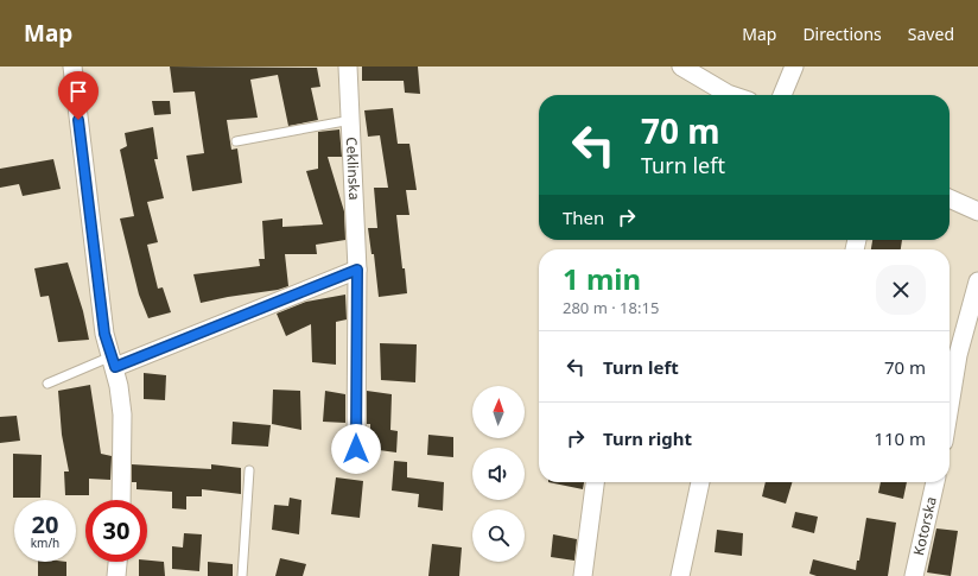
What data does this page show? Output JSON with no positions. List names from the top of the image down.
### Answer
{
  "streets": {
    "street": ["Ceklinska", "Kotorska"]
  },
  "north": "top",
  "page": {
    "header": "Map",
    "nav": ["Map", "Directions", "Saved"],
    "turn": ["70 m", "Turn left"],
    "then": "Then",
    "heading": ["1 min", "280 m · 18:15"],
    "list": [
      {
        "name": "Turn left",
        "value": "70 m"
      },
      {
        "name": "Turn right",
        "value": "110 m"
      }
    ],
    "speed": "20 km/h",
    "limit": "30"
  }
}
